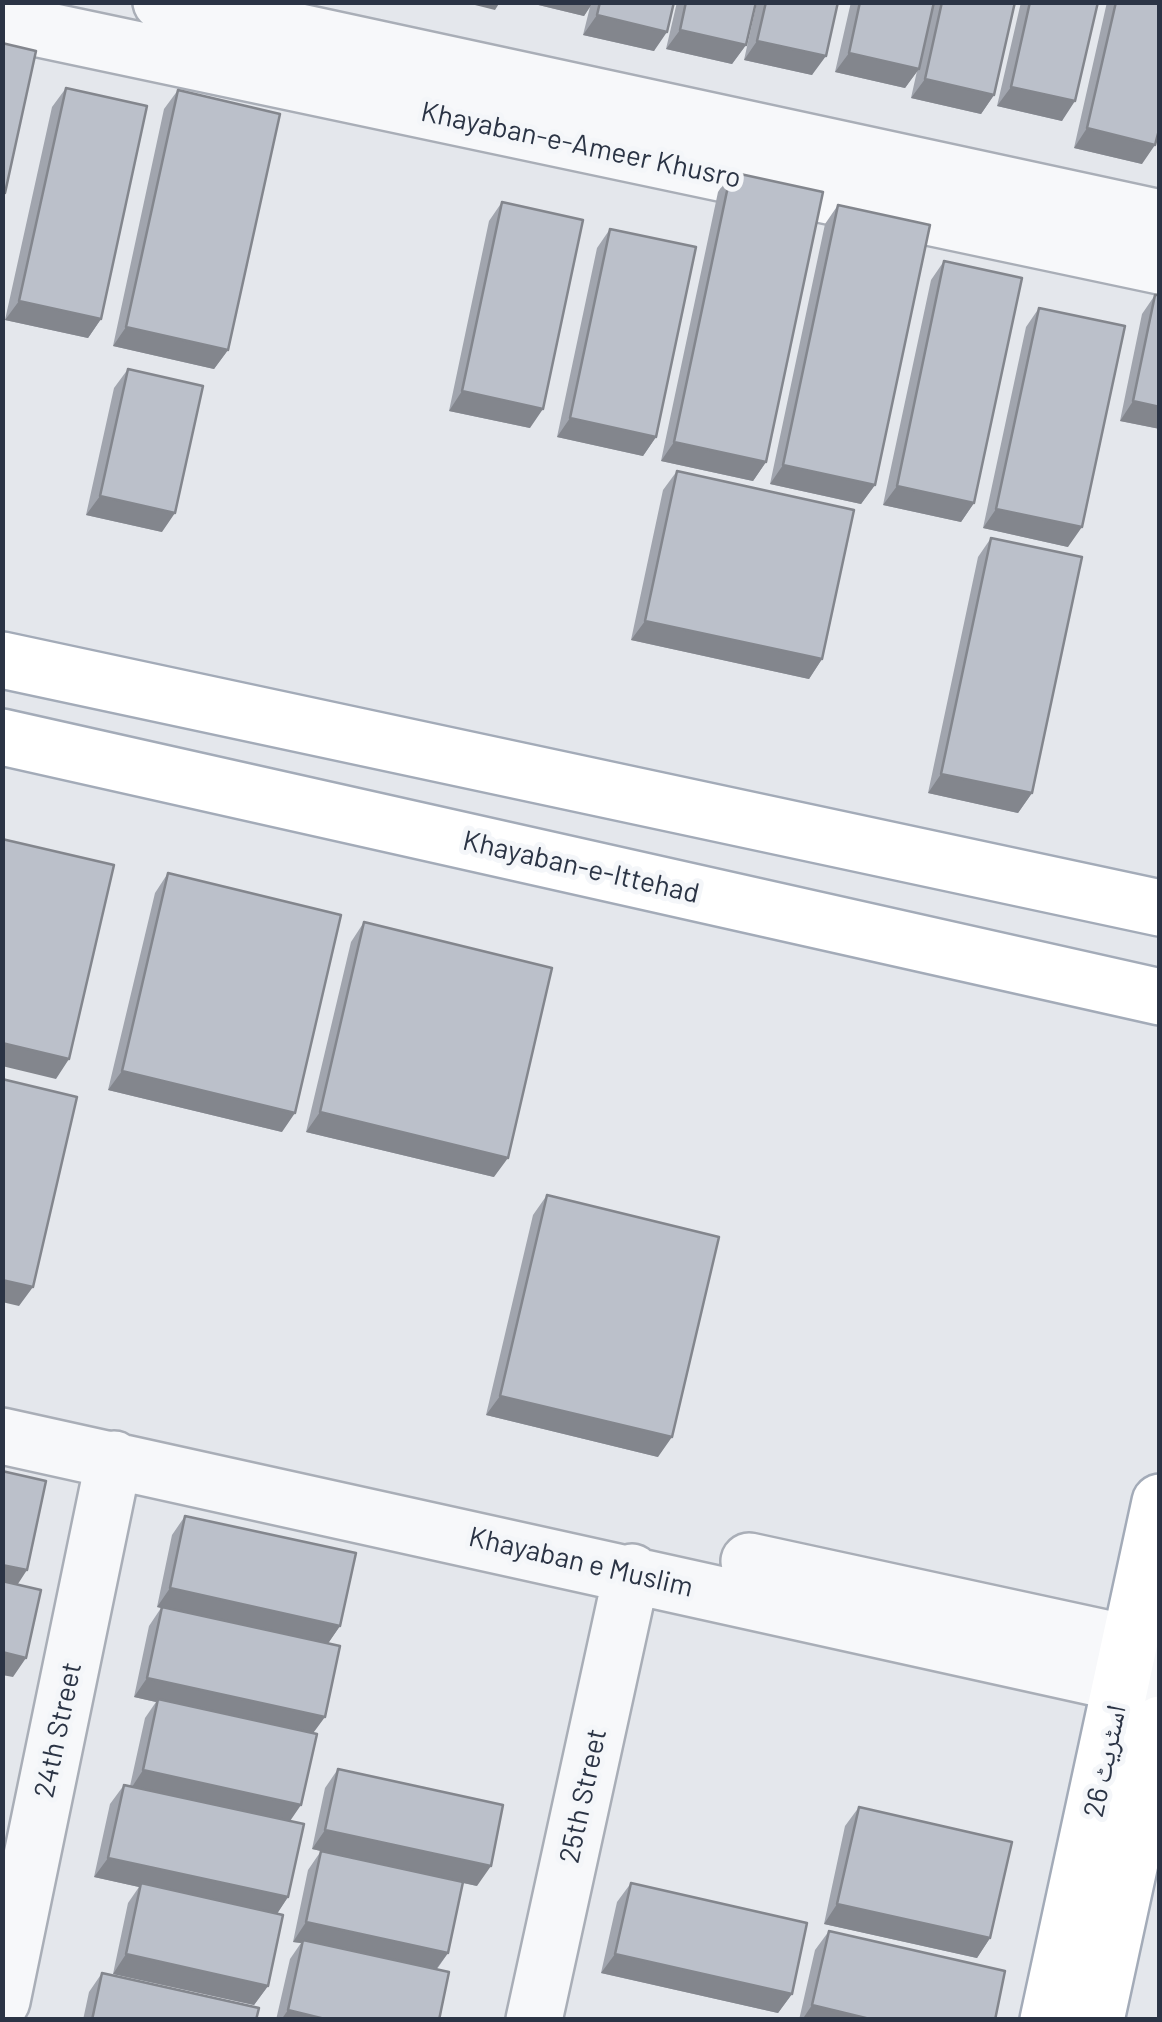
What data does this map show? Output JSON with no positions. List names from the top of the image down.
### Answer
{
  "streets": {
    "main road": ["Khayaban-e-Ittehad", "اسٹریٹ 26"],
    "street": [
      "Khayaban-e-Ameer Khusro",
      "Khayaban e Muslim",
      "24th Street",
      "25th Street"
    ]
  },
  "crossings": [
    ["Khayaban e Muslim", "24th Street"],
    ["Khayaban e Muslim", "اسٹریٹ 26"],
    ["Khayaban e Muslim", "25th Street"]
  ]
}
